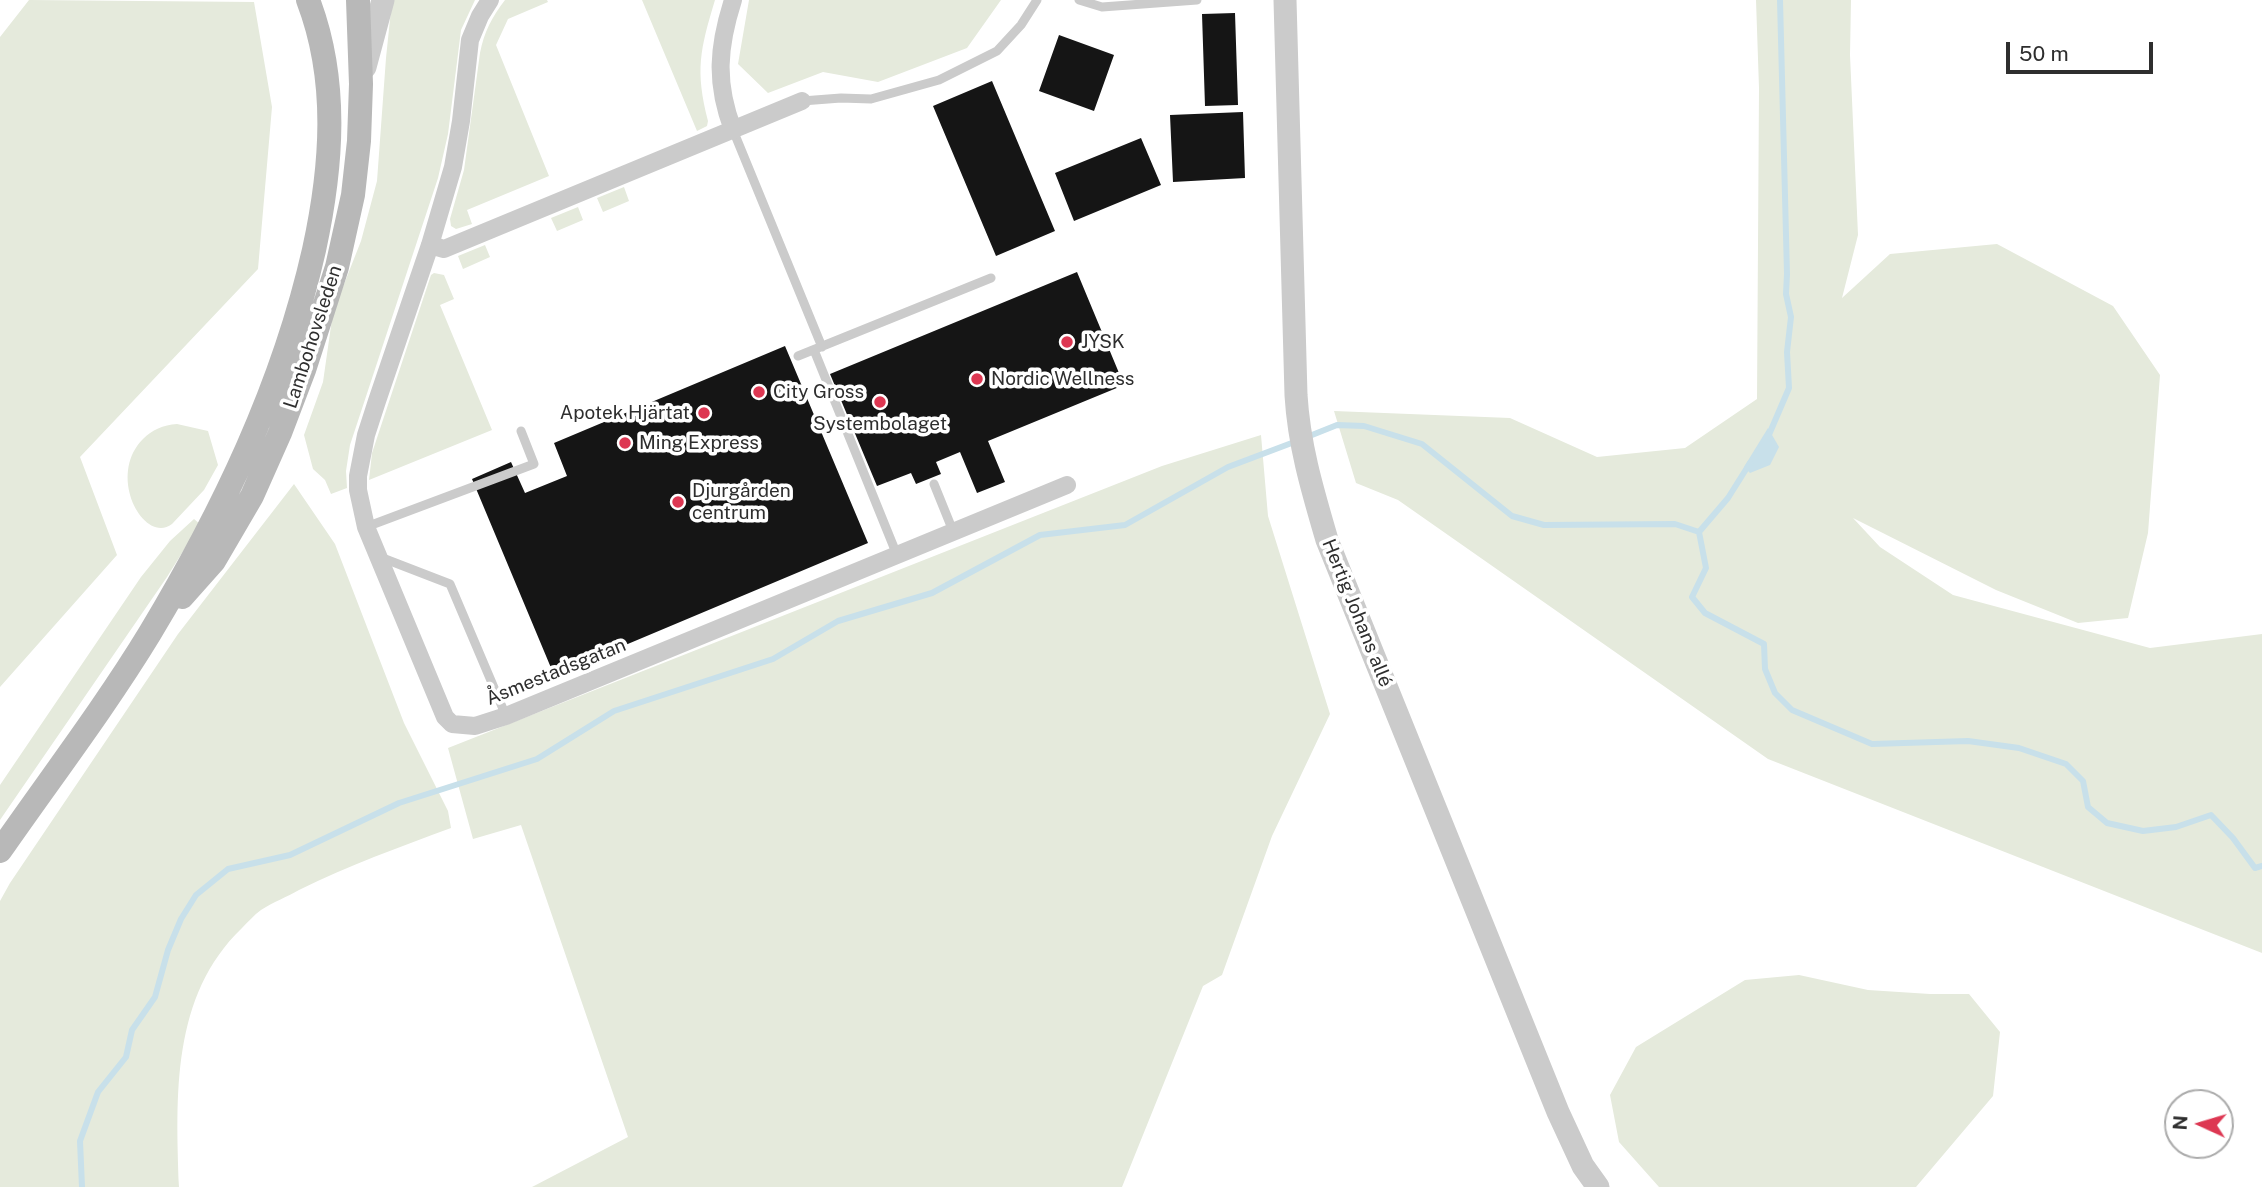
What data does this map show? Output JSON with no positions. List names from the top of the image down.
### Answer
{
  "streets": {
    "main road": ["Lambohovsleden"],
    "street": ["Hertig Johans allé", "Åsmestadsgatan"]
  },
  "places": [
    "JYSK",
    "Nordic Wellness",
    "City Gross",
    "Systembolaget",
    "Apotek Hjärtat",
    "Ming Express",
    "Djurgården centrum"
  ],
  "scale_bar": "50 m",
  "north": "left"
}
